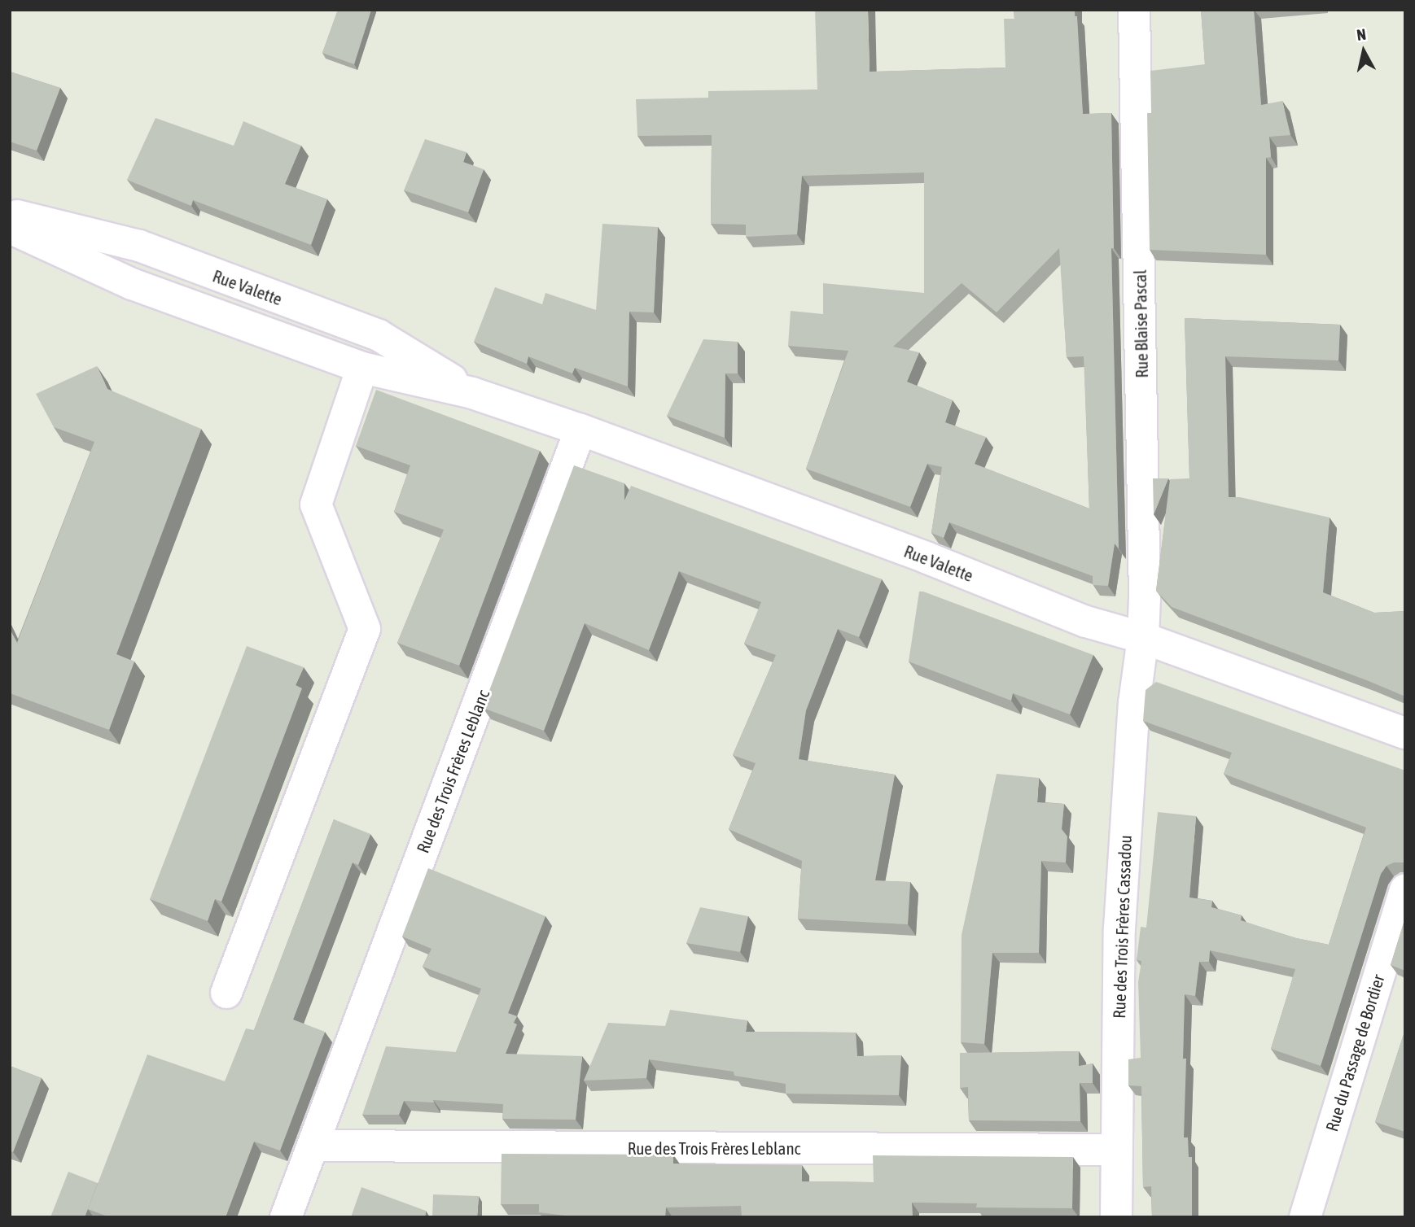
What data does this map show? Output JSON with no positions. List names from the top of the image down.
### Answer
{
  "streets": {
    "street": [
      "Rue Valette",
      "Rue Blaise Pascal",
      "Rue des Trois Frères Leblanc",
      "Rue des Trois Frères Cassadou",
      "Rue du Passage de Bordier"
    ]
  },
  "crossings": [
    ["Rue Valette", "Rue Blaise Pascal"],
    ["Rue Valette", "Rue des Trois Frères Leblanc"],
    ["Rue Valette", "Rue des Trois Frères Cassadou"],
    ["Rue Blaise Pascal", "Rue des Trois Frères Cassadou"],
    ["Rue des Trois Frères Leblanc", "Rue des Trois Frères Cassadou"]
  ],
  "north": "top"
}
